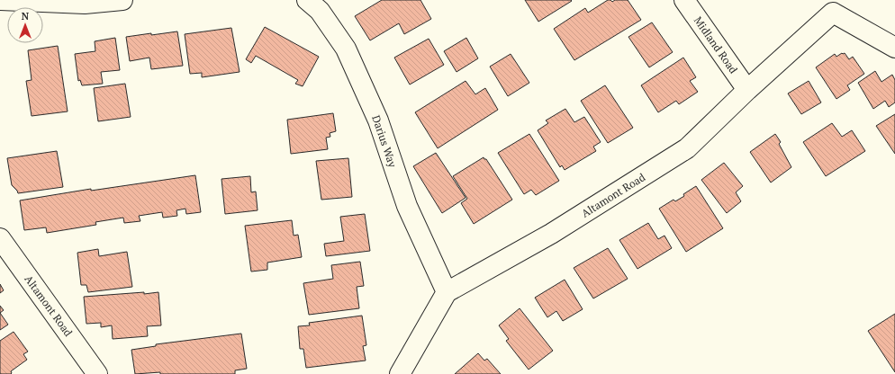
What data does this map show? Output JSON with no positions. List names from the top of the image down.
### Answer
{
  "streets": {
    "street": ["Midland Road", "Darius Way", "Altamont Road"]
  },
  "crossings": [
    ["Midland Road", "Altamont Road"],
    ["Darius Way", "Altamont Road"]
  ],
  "north": "top"
}
